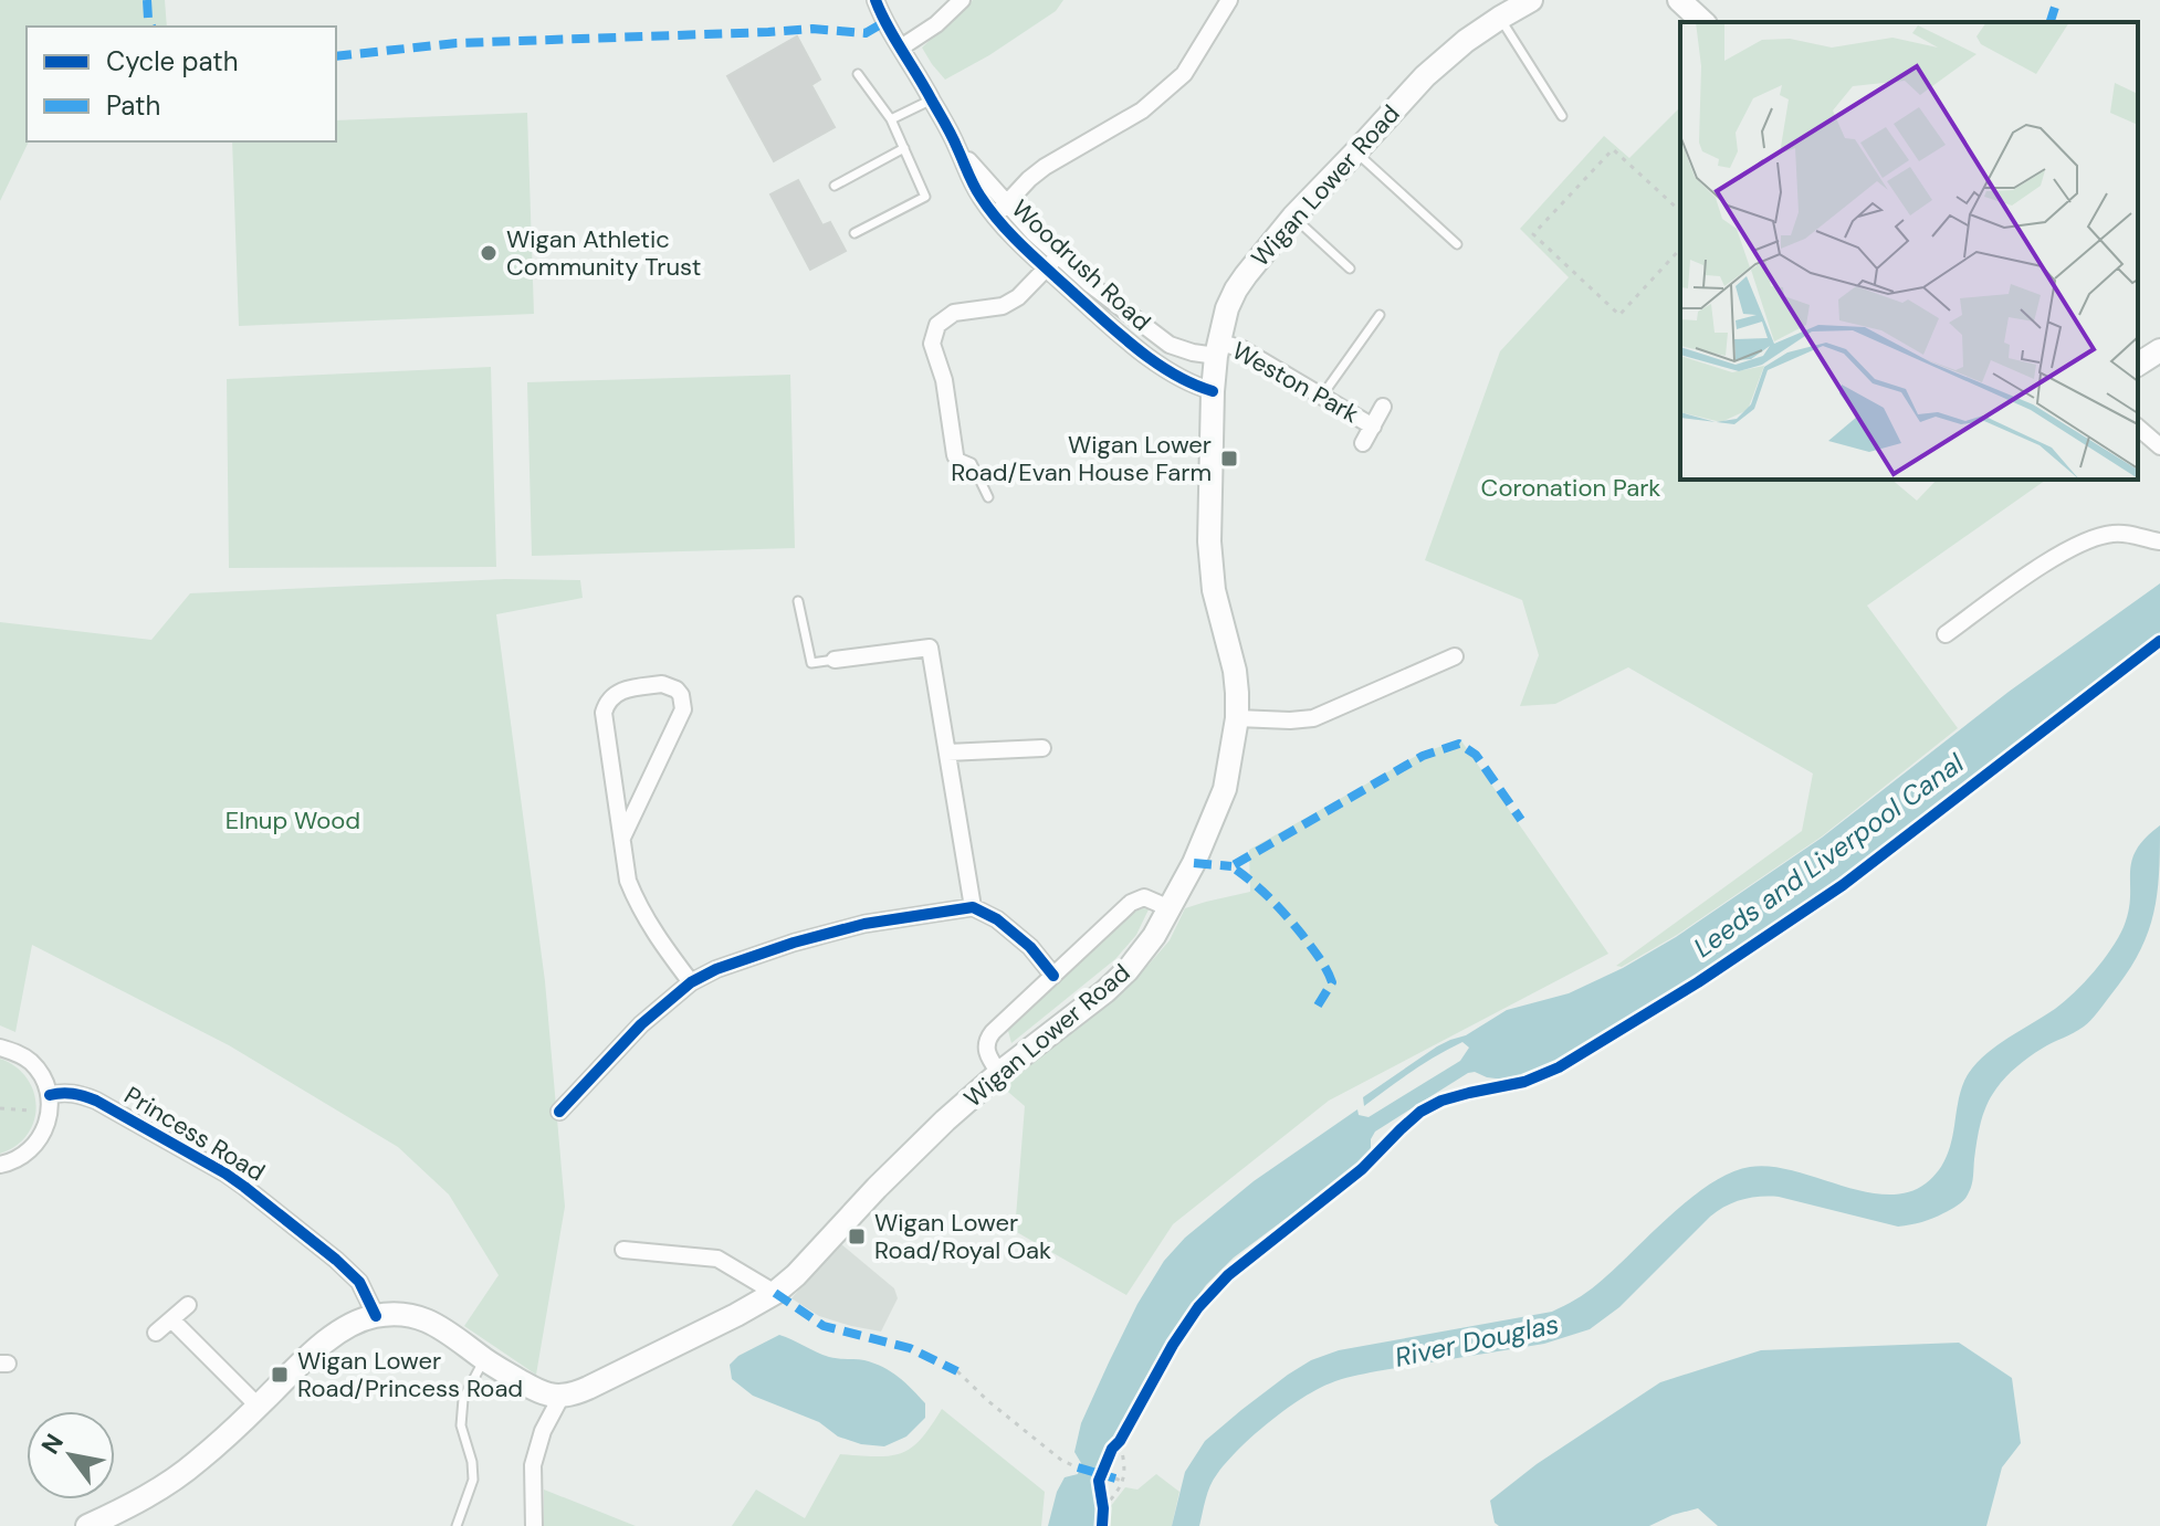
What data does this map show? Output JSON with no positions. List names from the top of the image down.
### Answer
{
  "streets": {
    "main road": ["Wigan Lower Road"],
    "street": ["Woodrush Road", "Weston Park", "Princess Road"]
  },
  "crossings": [
    ["Wigan Lower Road", "Woodrush Road"],
    ["Wigan Lower Road", "Weston Park"],
    ["Woodrush Road", "Weston Park"]
  ],
  "water": ["Leeds and Liverpool Canal", "River Douglas"],
  "parks": ["Coronation Park", "Elnup Wood"],
  "places": {
    "other": ["Wigan Athletic Community Trust"],
    "transit": ["Wigan Lower Road/Evan House Farm", "Wigan Lower Road/Royal Oak", "Wigan Lower Road/Princess Road"]
  },
  "legend": ["Cycle path", "Path"],
  "north": "top left"
}
